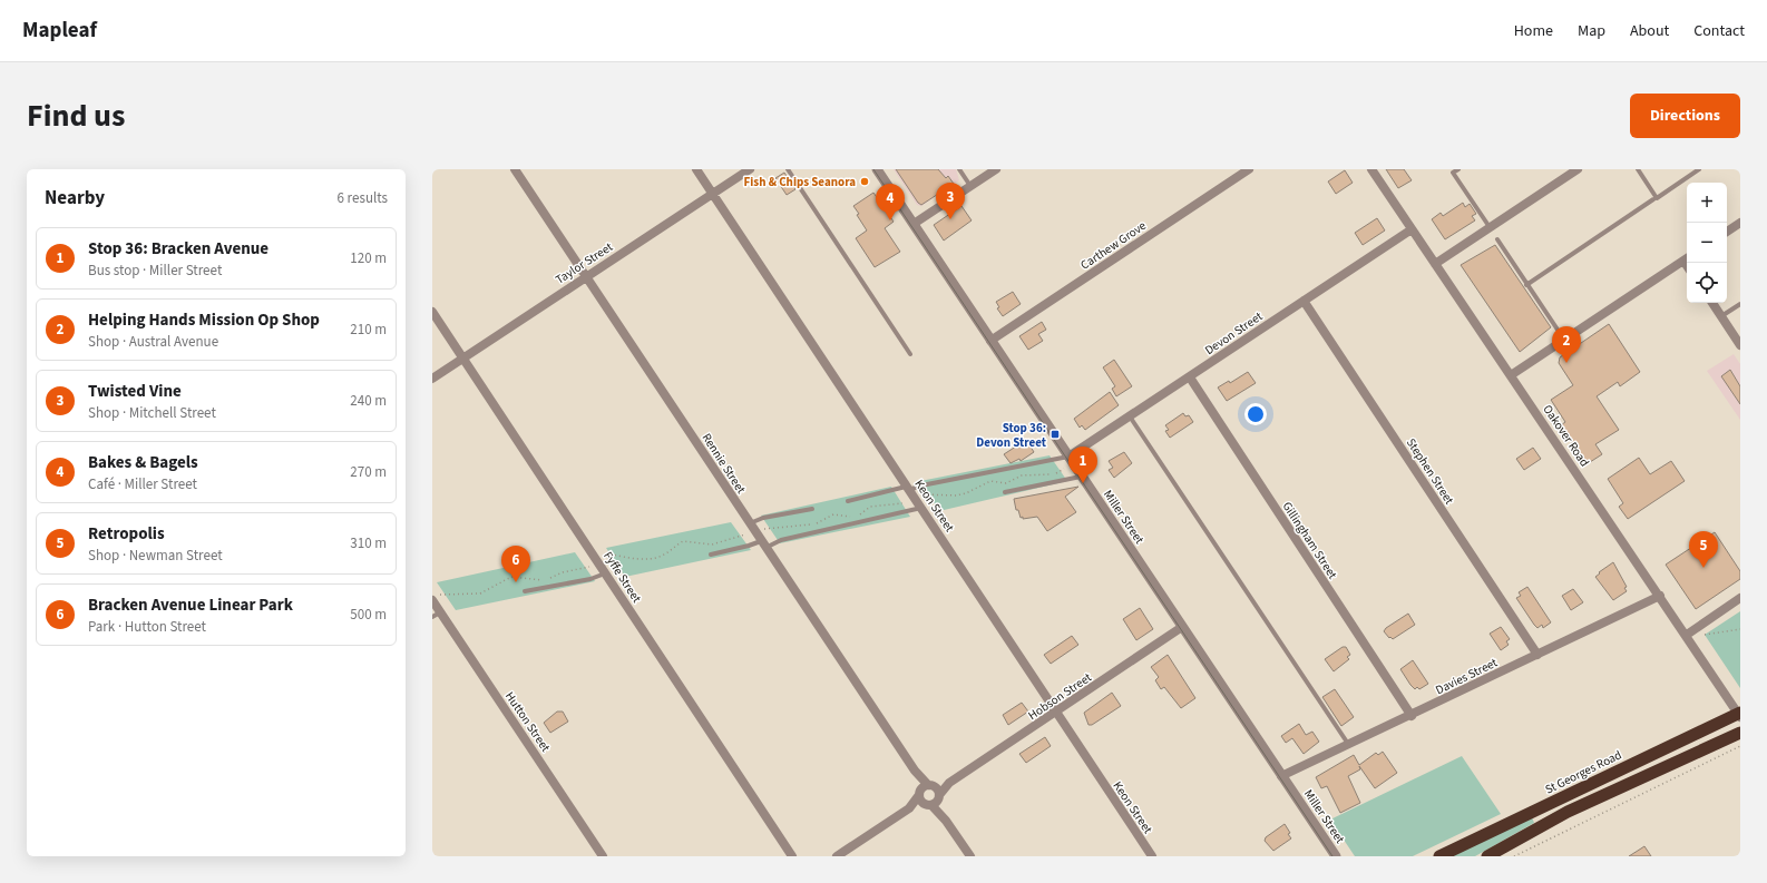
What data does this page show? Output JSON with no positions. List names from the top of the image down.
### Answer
{
  "streets": {
    "highway": ["St Georges Road"],
    "street": [
      "Carthew Grove",
      "Taylor Street",
      "Devon Street",
      "Oakover Road",
      "Rennie Street",
      "Stephen Street",
      "Keon Street",
      "Miller Street",
      "Gillingham Street",
      "Fyffe Street",
      "Davies Street",
      "Hobson Street",
      "Hutton Street"
    ]
  },
  "crossings": [
    ["Carthew Grove", "Miller Street"],
    ["Taylor Street", "Rennie Street"],
    ["Taylor Street", "Keon Street"],
    ["Taylor Street", "Fyffe Street"],
    ["Devon Street", "Oakover Road"],
    ["Devon Street", "Stephen Street"],
    ["Devon Street", "Miller Street"],
    ["Devon Street", "Gillingham Street"],
    ["Oakover Road", "Davies Street"],
    ["Oakover Road", "St Georges Road"],
    ["Rennie Street", "Hobson Street"],
    ["Stephen Street", "Davies Street"],
    ["Keon Street", "Hobson Street"],
    ["Miller Street", "Davies Street"],
    ["Miller Street", "Hobson Street"],
    ["Gillingham Street", "Davies Street"]
  ],
  "places": {
    "other": ["Fish & Chips Seanora"],
    "transit": ["Stop 36: Devon Street"]
  },
  "page": {
    "header": "Mapleaf",
    "nav": [
      "Home",
      "Map",
      "About",
      "Contact"
    ],
    "title": "Find us",
    "buttons": "Directions",
    "heading": ["Nearby", "6 results"],
    "map_buttons": ["+", "−"],
    "pins": [
      "3",
      "4",
      "2",
      "1",
      "5",
      "6"
    ],
    "list": [
      {
        "mark": "1",
        "name": "Stop 36: Bracken Avenue",
        "note": "Bus stop · Miller Street",
        "value": "120 m"
      },
      {
        "mark": "2",
        "name": "Helping Hands Mission Op Shop",
        "note": "Shop · Austral Avenue",
        "value": "210 m"
      },
      {
        "mark": "3",
        "name": "Twisted Vine",
        "note": "Shop · Mitchell Street",
        "value": "240 m"
      },
      {
        "mark": "4",
        "name": "Bakes & Bagels",
        "note": "Café · Miller Street",
        "value": "270 m"
      },
      {
        "mark": "5",
        "name": "Retropolis",
        "note": "Shop · Newman Street",
        "value": "310 m"
      },
      {
        "mark": "6",
        "name": "Bracken Avenue Linear Park",
        "note": "Park · Hutton Street",
        "value": "500 m"
      }
    ]
  }
}
